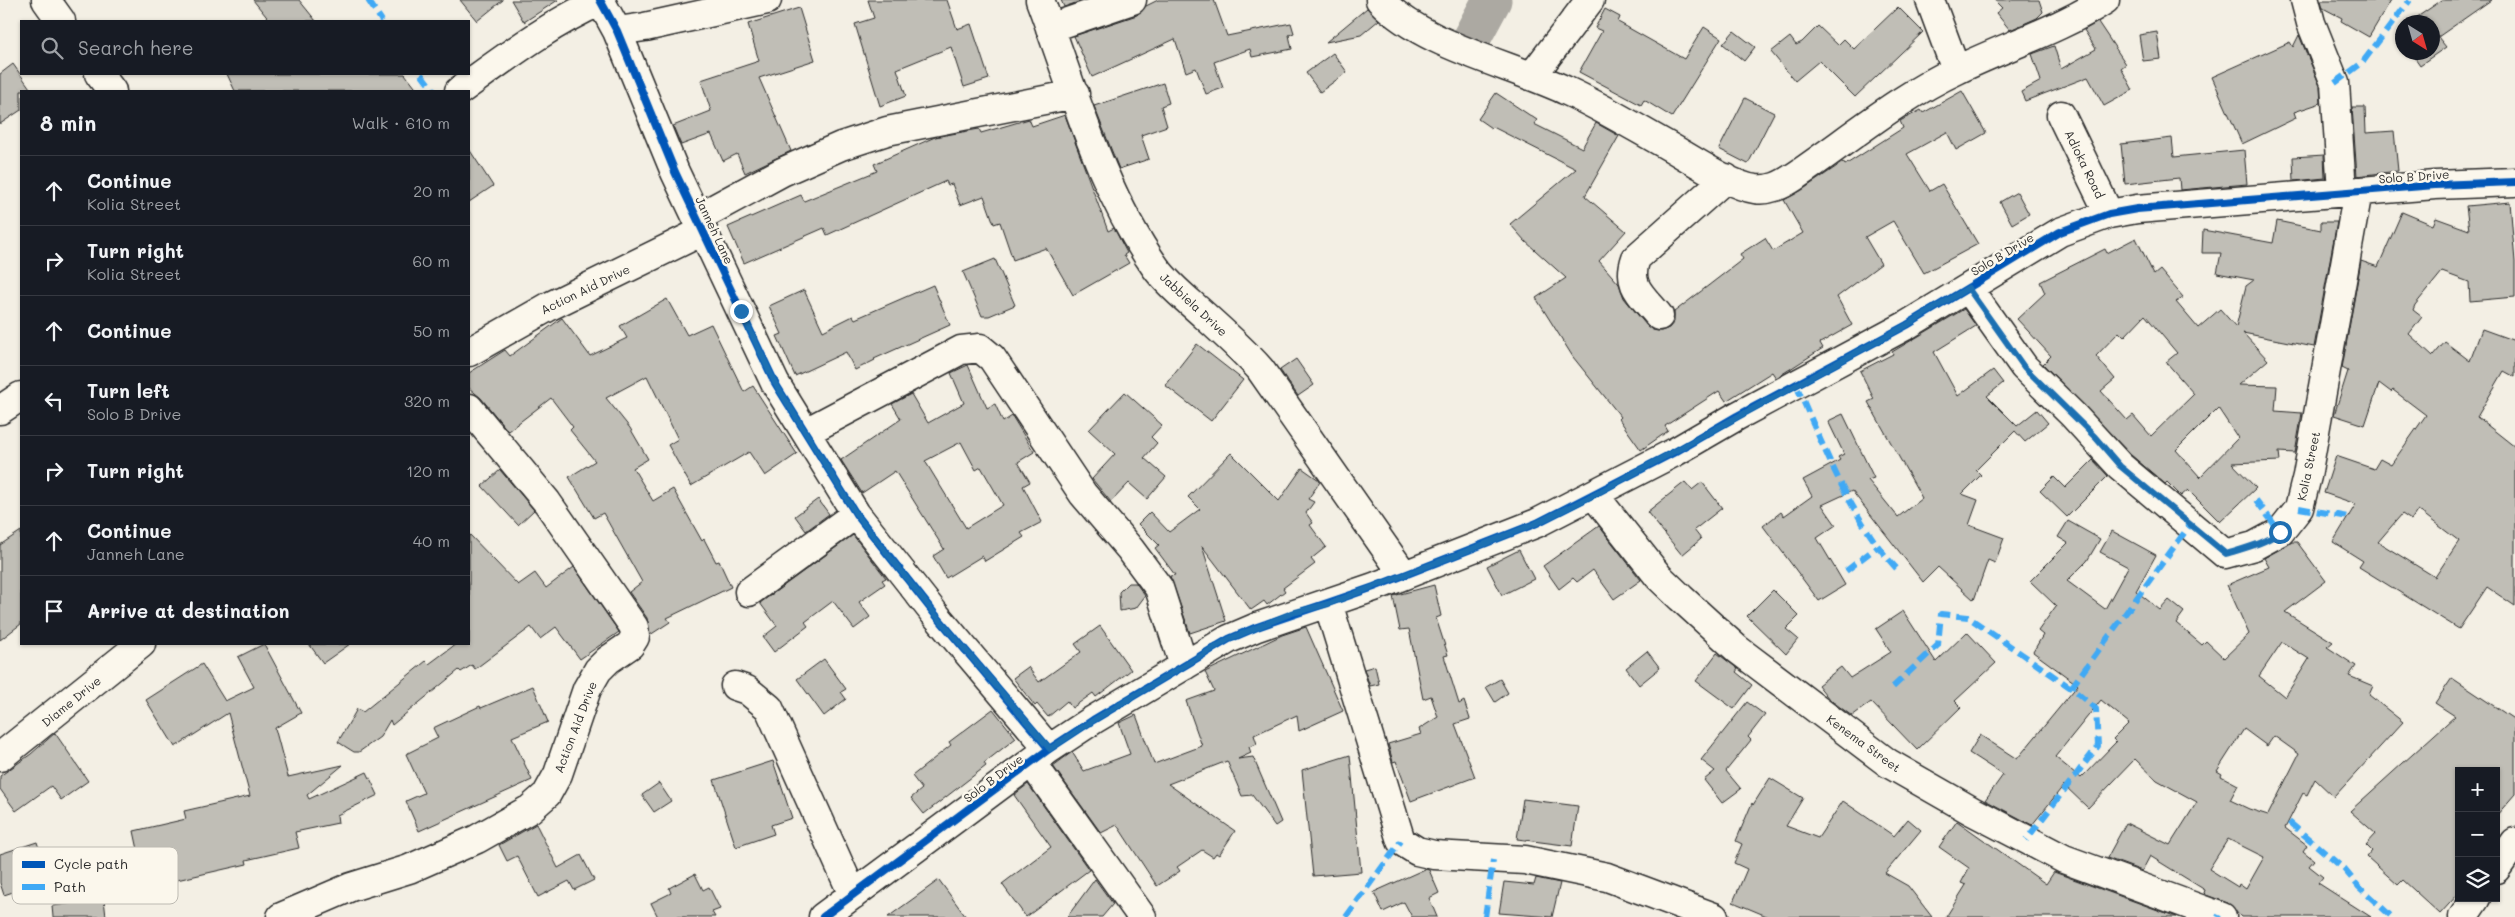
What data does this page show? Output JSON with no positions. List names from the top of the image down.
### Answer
{
  "streets": {
    "street": [
      "Adioka Road",
      "Solo B Drive",
      "Janneh Lane",
      "Action Aid Drive",
      "Jabbiela Drive",
      "Kolia Street",
      "Diame Drive",
      "Kenema Street"
    ]
  },
  "crossings": [
    ["Adioka Road", "Solo B Drive"],
    ["Solo B Drive", "Janneh Lane"],
    ["Solo B Drive", "Jabbiela Drive"],
    ["Solo B Drive", "Kolia Street"],
    ["Solo B Drive", "Kenema Street"],
    ["Janneh Lane", "Action Aid Drive"],
    ["Action Aid Drive", "Jabbiela Drive"]
  ],
  "legend": ["Cycle path", "Path"],
  "north": "bottom right",
  "page": {
    "search": "Search here",
    "heading": ["8 min", "Walk · 610 m"],
    "list": [
      ["Continue", "Kolia Street", "20 m"],
      ["Turn right", "Kolia Street", "60 m"],
      ["Continue", "50 m"],
      ["Turn left", "Solo B Drive", "320 m"],
      ["Turn right", "120 m"],
      ["Continue", "Janneh Lane", "40 m"],
      "Arrive at destination"
    ],
    "map_buttons": ["+", "−"]
  }
}
